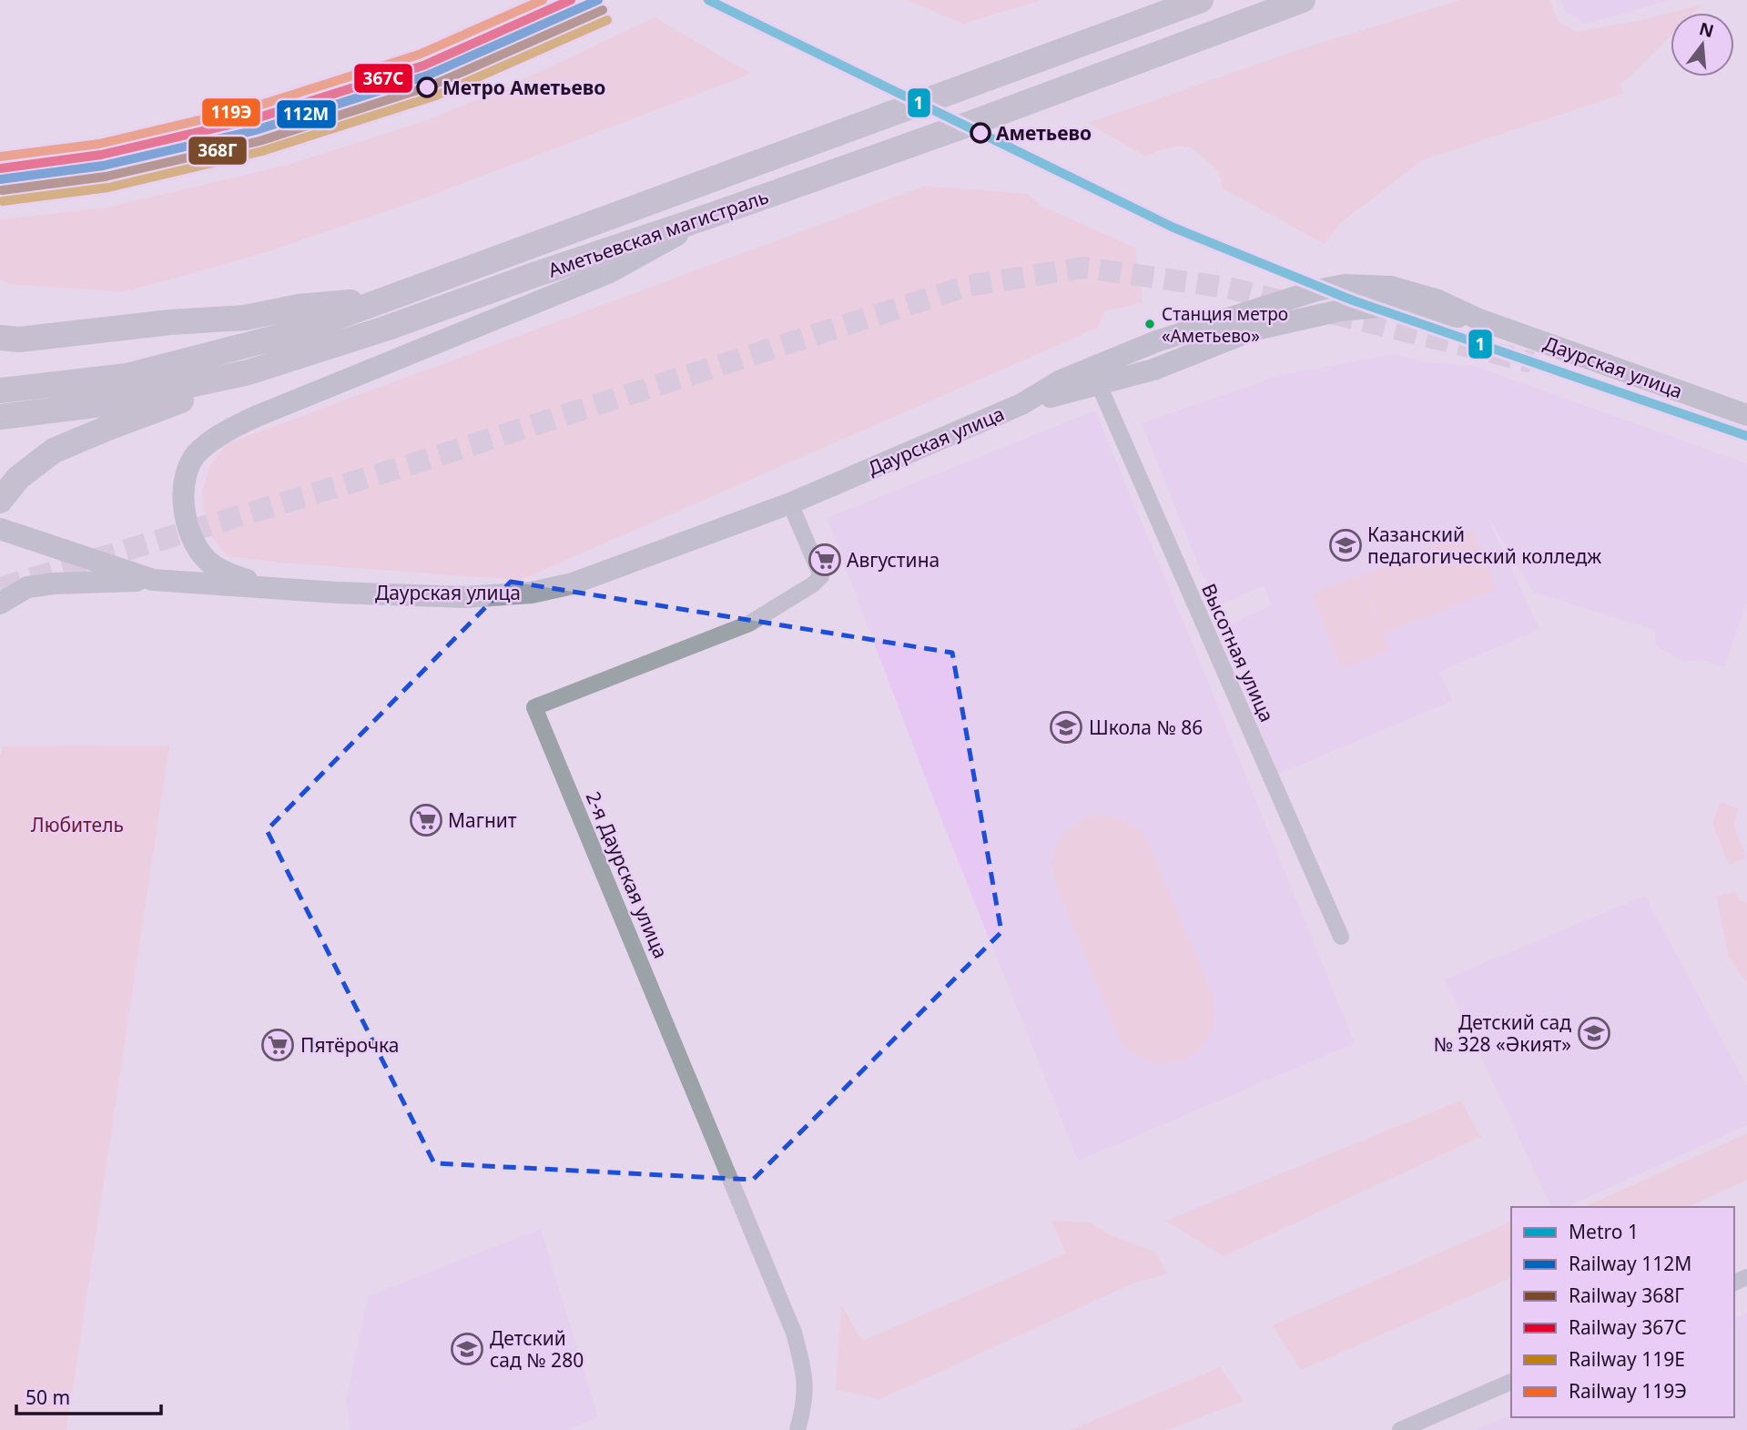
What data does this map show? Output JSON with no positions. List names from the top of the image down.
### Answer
{
  "streets": {
    "main road": ["Аметьевская магистраль"],
    "street": ["Даурская улица", "Высотная улица", "2-я Даурская улица"]
  },
  "crossings": [
    ["Даурская улица", "Высотная улица"],
    ["Даурская улица", "2-я Даурская улица"]
  ],
  "parks": ["Любитель"],
  "places": {
    "other": ["Метро Аметьево", "Аметьево", "Станция метро «Аметьево»"],
    "school or university": [
      "Казанский педагогический колледж",
      "Школа № 86",
      "Детский сад № 328 «Әкият»",
      "Детский сад № 280"
    ],
    "supermarket": ["Августина", "Магнит", "Пятёрочка"]
  },
  "lines": [
    "metro line 1",
    "rail line 112М",
    "rail line 367С",
    "rail line 119Э",
    "rail line 368Г",
    "rail line 119Е"
  ],
  "legend": [
    "Metro 1",
    "Railway 112М",
    "Railway 368Г",
    "Railway 367С",
    "Railway 119Е",
    "Railway 119Э"
  ],
  "scale_bar": "50 m",
  "north": "top"
}
